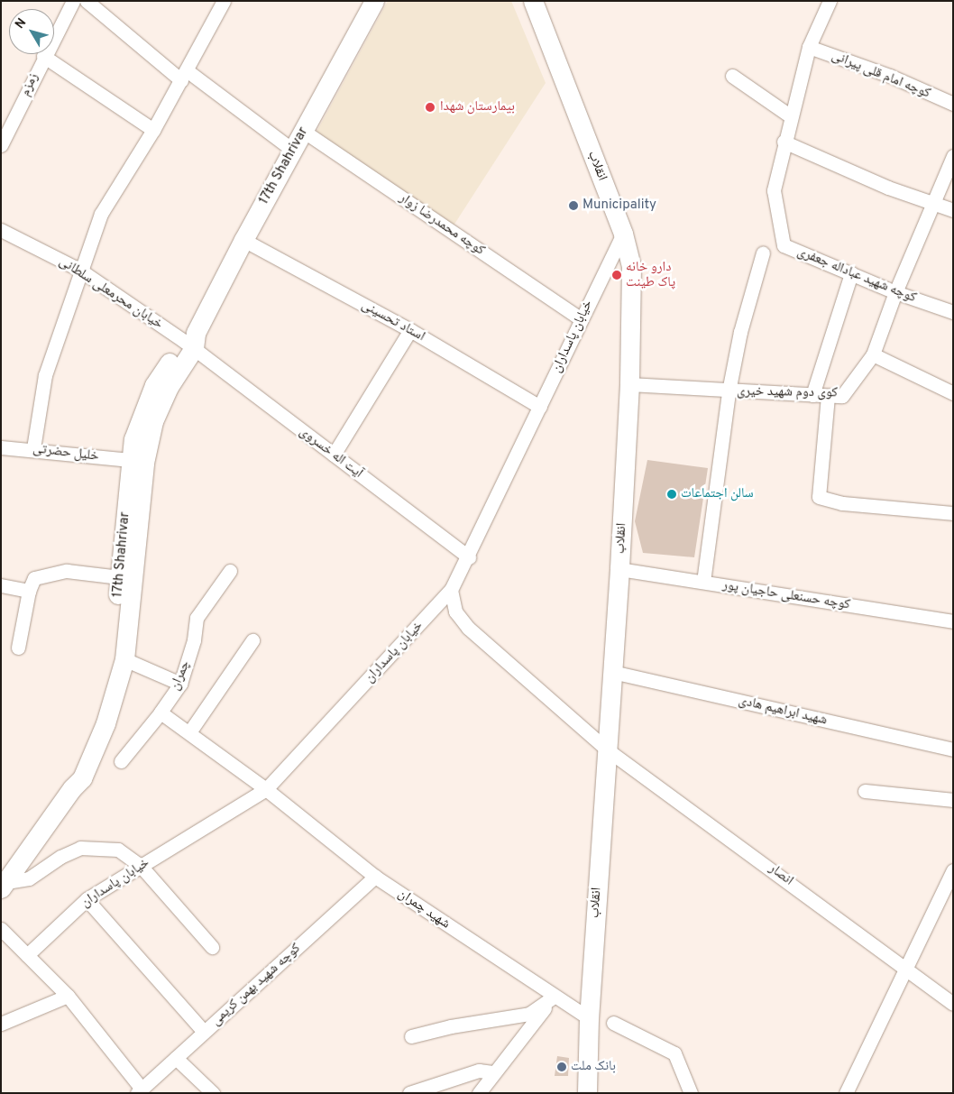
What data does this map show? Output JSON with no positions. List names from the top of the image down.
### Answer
{
  "streets": {
    "main road": ["17th Shahrivar", "انقلاب"],
    "street": [
      "کوچه امام قلی پیرانی",
      "زمزم",
      "کوچه محمدرضا زوار",
      "کوچه شهید عباداله جعفری",
      "خیابان محرمعلی سلطانی",
      "استاد تحسینی",
      "خیابان پاسداران",
      "کوی دوم شهید خیری",
      "خلیل حضرتی",
      "آیت اله خسروی",
      "کوچه حسنعلی حاجیان پور",
      "چمران",
      "شهید ابراهیم هادی",
      "انصار",
      "شهید چمران",
      "کوچه شهید بهمن کریمی"
    ]
  },
  "crossings": [
    ["کوچه امام قلی پیرانی", "کوچه شهید عباداله جعفری"],
    ["17th Shahrivar", "کوچه محمدرضا زوار"],
    ["17th Shahrivar", "خیابان محرمعلی سلطانی"],
    ["17th Shahrivar", "استاد تحسینی"],
    ["17th Shahrivar", "خلیل حضرتی"],
    ["17th Shahrivar", "آیت اله خسروی"],
    ["انقلاب", "خیابان پاسداران"],
    ["انقلاب", "کوی دوم شهید خیری"],
    ["انقلاب", "کوچه حسنعلی حاجیان پور"],
    ["انقلاب", "شهید ابراهیم هادی"],
    ["انقلاب", "انصار"],
    ["انقلاب", "شهید چمران"],
    ["کوچه محمدرضا زوار", "خیابان پاسداران"],
    ["کوچه شهید عباداله جعفری", "کوی دوم شهید خیری"],
    ["خیابان محرمعلی سلطانی", "آیت اله خسروی"],
    ["استاد تحسینی", "خیابان پاسداران"],
    ["خیابان پاسداران", "آیت اله خسروی"],
    ["خیابان پاسداران", "شهید چمران"],
    ["شهید چمران", "کوچه شهید بهمن کریمی"]
  ],
  "places": [
    "بیمارستان شهدا",
    "Municipality",
    "دارو خانه پاک طینت",
    "سالن اجتماعات",
    "بانک ملت"
  ],
  "north": "top left"
}
